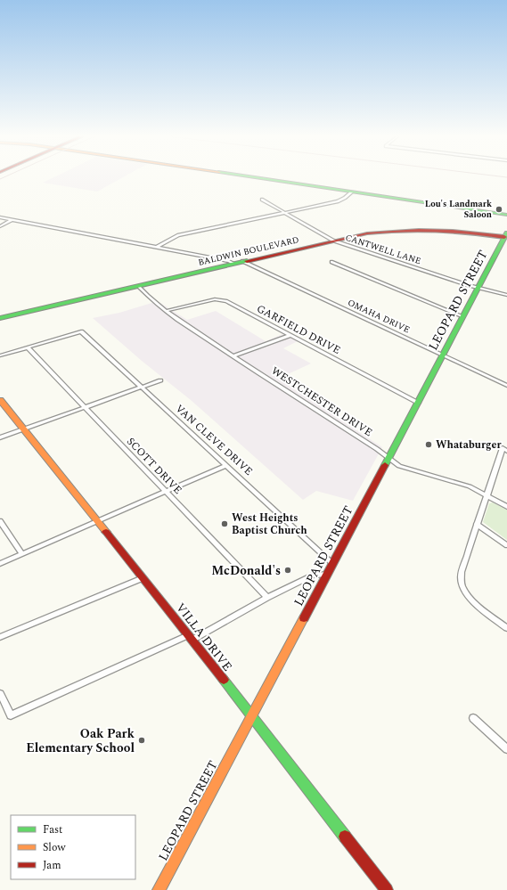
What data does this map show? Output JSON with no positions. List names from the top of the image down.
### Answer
{
  "streets": {
    "main road": ["BALDWIN BOULEVARD", "LEOPARD STREET", "VILLA DRIVE"],
    "street": [
      "CANTWELL LANE",
      "OMAHA DRIVE",
      "GARFIELD DRIVE",
      "WESTCHESTER DRIVE",
      "VAN CLEVE DRIVE",
      "SCOTT DRIVE"
    ]
  },
  "crossings": [
    ["CANTWELL LANE", "BALDWIN BOULEVARD"],
    ["CANTWELL LANE", "LEOPARD STREET"],
    ["BALDWIN BOULEVARD", "LEOPARD STREET"],
    ["BALDWIN BOULEVARD", "OMAHA DRIVE"],
    ["BALDWIN BOULEVARD", "WESTCHESTER DRIVE"],
    ["LEOPARD STREET", "OMAHA DRIVE"],
    ["LEOPARD STREET", "GARFIELD DRIVE"],
    ["LEOPARD STREET", "WESTCHESTER DRIVE"],
    ["LEOPARD STREET", "VAN CLEVE DRIVE"],
    ["LEOPARD STREET", "VILLA DRIVE"],
    ["GARFIELD DRIVE", "WESTCHESTER DRIVE"],
    ["VAN CLEVE DRIVE", "SCOTT DRIVE"]
  ],
  "places": [
    "Lou's Landmark Saloon",
    "Whataburger",
    "West Heights Baptist Church",
    "McDonald's",
    "Oak Park Elementary School"
  ],
  "legend": ["Fast", "Slow", "Jam"]
}
